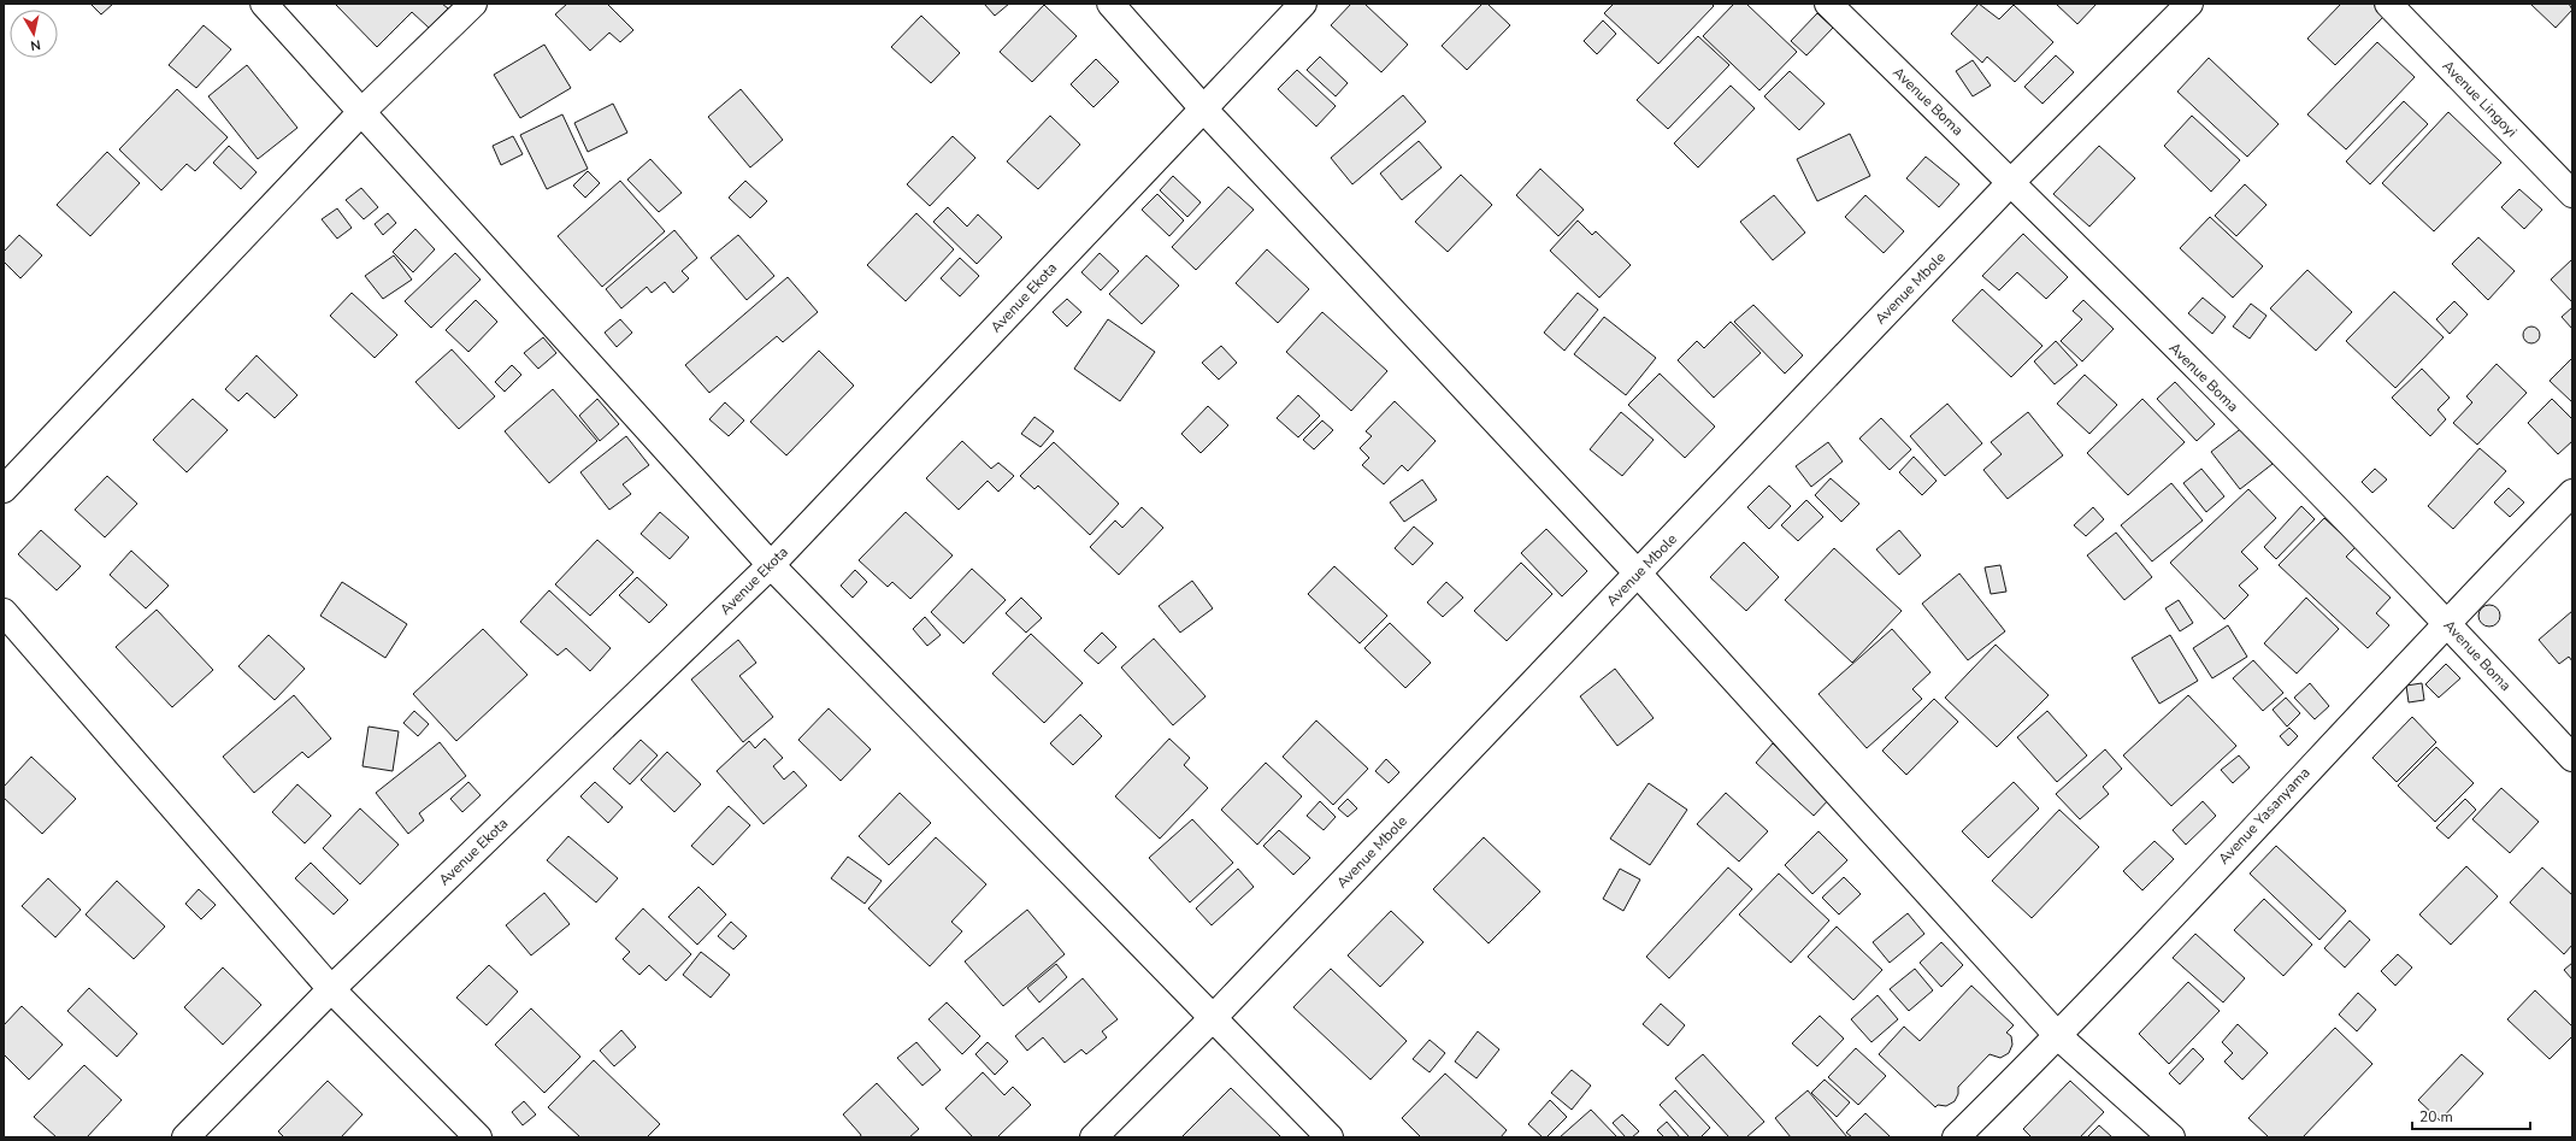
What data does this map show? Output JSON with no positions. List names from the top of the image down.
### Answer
{
  "streets": {
    "street": [
      "Avenue Lingoyi",
      "Avenue Boma",
      "Avenue Mbole",
      "Avenue Ekota",
      "Avenue Yasanyama"
    ]
  },
  "crossings": [
    ["Avenue Boma", "Avenue Mbole"],
    ["Avenue Boma", "Avenue Yasanyama"]
  ],
  "scale_bar": "20 m",
  "north": "bottom"
}
